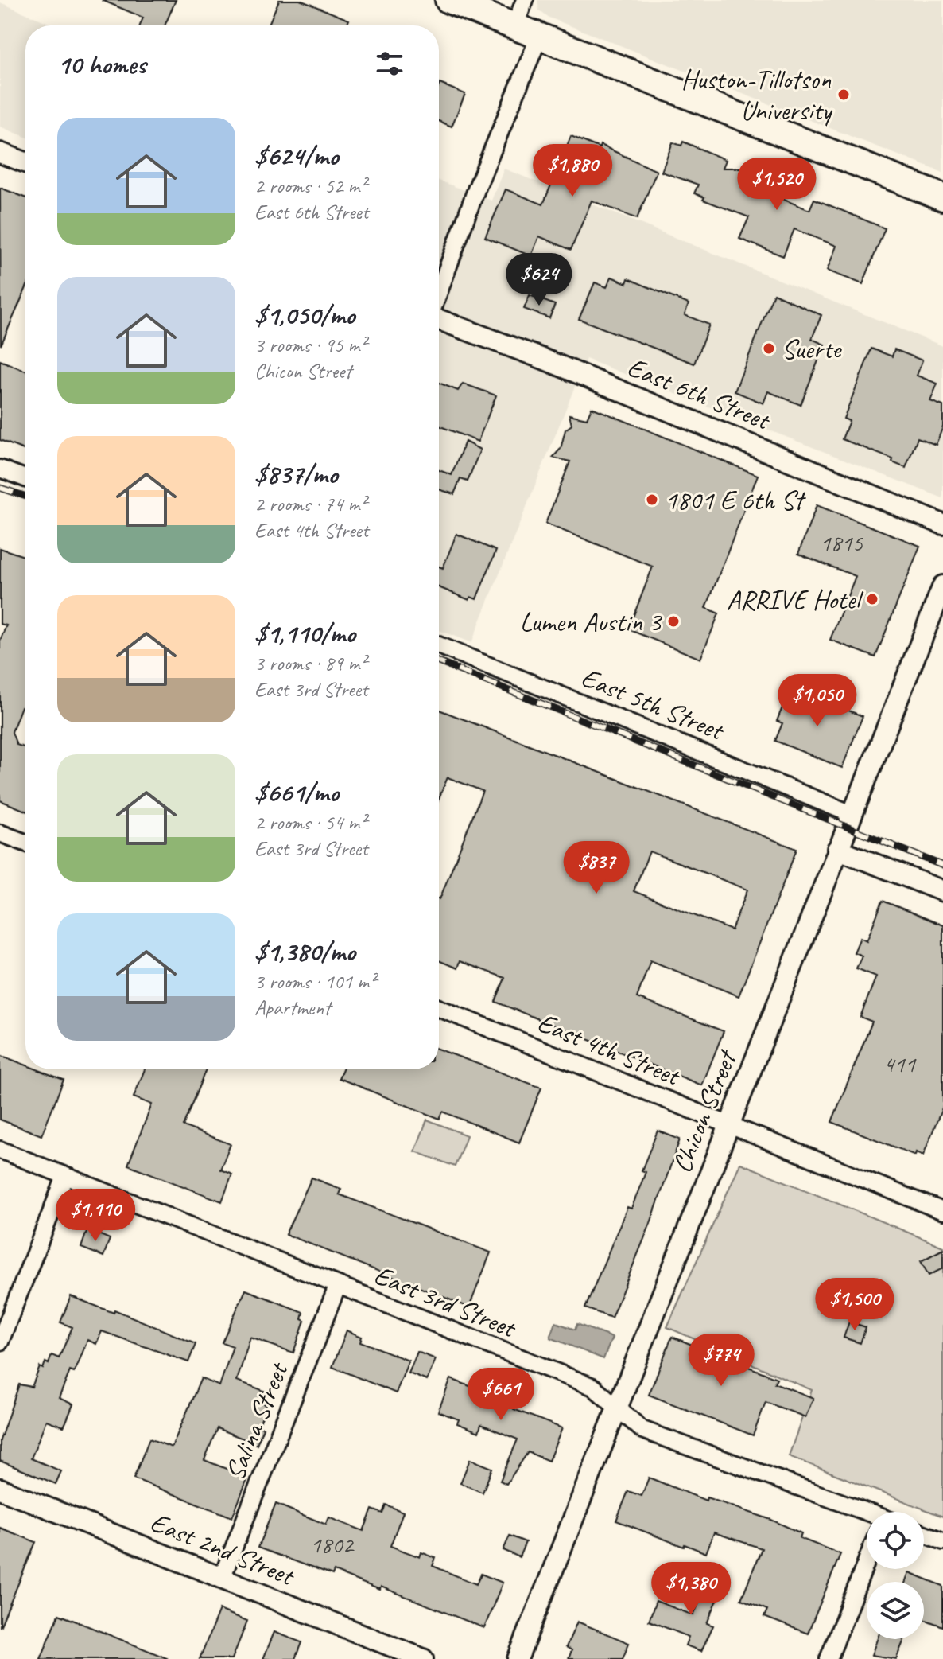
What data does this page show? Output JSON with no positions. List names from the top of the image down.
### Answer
{
  "streets": {
    "street": [
      "East 6th Street",
      "East 5th Street",
      "East 4th Street",
      "Chicon Street",
      "East 3rd Street",
      "Salina Street",
      "East 2nd Street"
    ]
  },
  "crossings": [
    ["East 5th Street", "Chicon Street"],
    ["East 4th Street", "Chicon Street"],
    ["Chicon Street", "East 3rd Street"],
    ["East 3rd Street", "Salina Street"],
    ["Salina Street", "East 2nd Street"]
  ],
  "places": [
    "Huston-Tillotson University",
    "Suerte",
    "1801 E 6th St",
    "ARRIVE Hotel",
    "Lumen Austin 3"
  ],
  "house_numbers": ["1815", "411", "1802"],
  "page": {
    "heading": "10 homes",
    "list": [
      {
        "name": "$624/mo",
        "note": "2 rooms · 52 m² · East 6th Street"
      },
      {
        "name": "$1,050/mo",
        "note": "3 rooms · 95 m² · Chicon Street"
      },
      {
        "name": "$837/mo",
        "note": "2 rooms · 74 m² · East 4th Street"
      },
      {
        "name": "$1,110/mo",
        "note": "3 rooms · 89 m² · East 3rd Street"
      },
      {
        "name": "$661/mo",
        "note": "2 rooms · 54 m² · East 3rd Street"
      },
      {
        "name": "$1,380/mo",
        "note": "3 rooms · 101 m² · Apartment"
      }
    ],
    "price": [
      "$1,880",
      "$1,520",
      "$624",
      "$1,050",
      "$837",
      "$1,110",
      "$1,500",
      "$774",
      "$661",
      "$1,380"
    ]
  }
}
